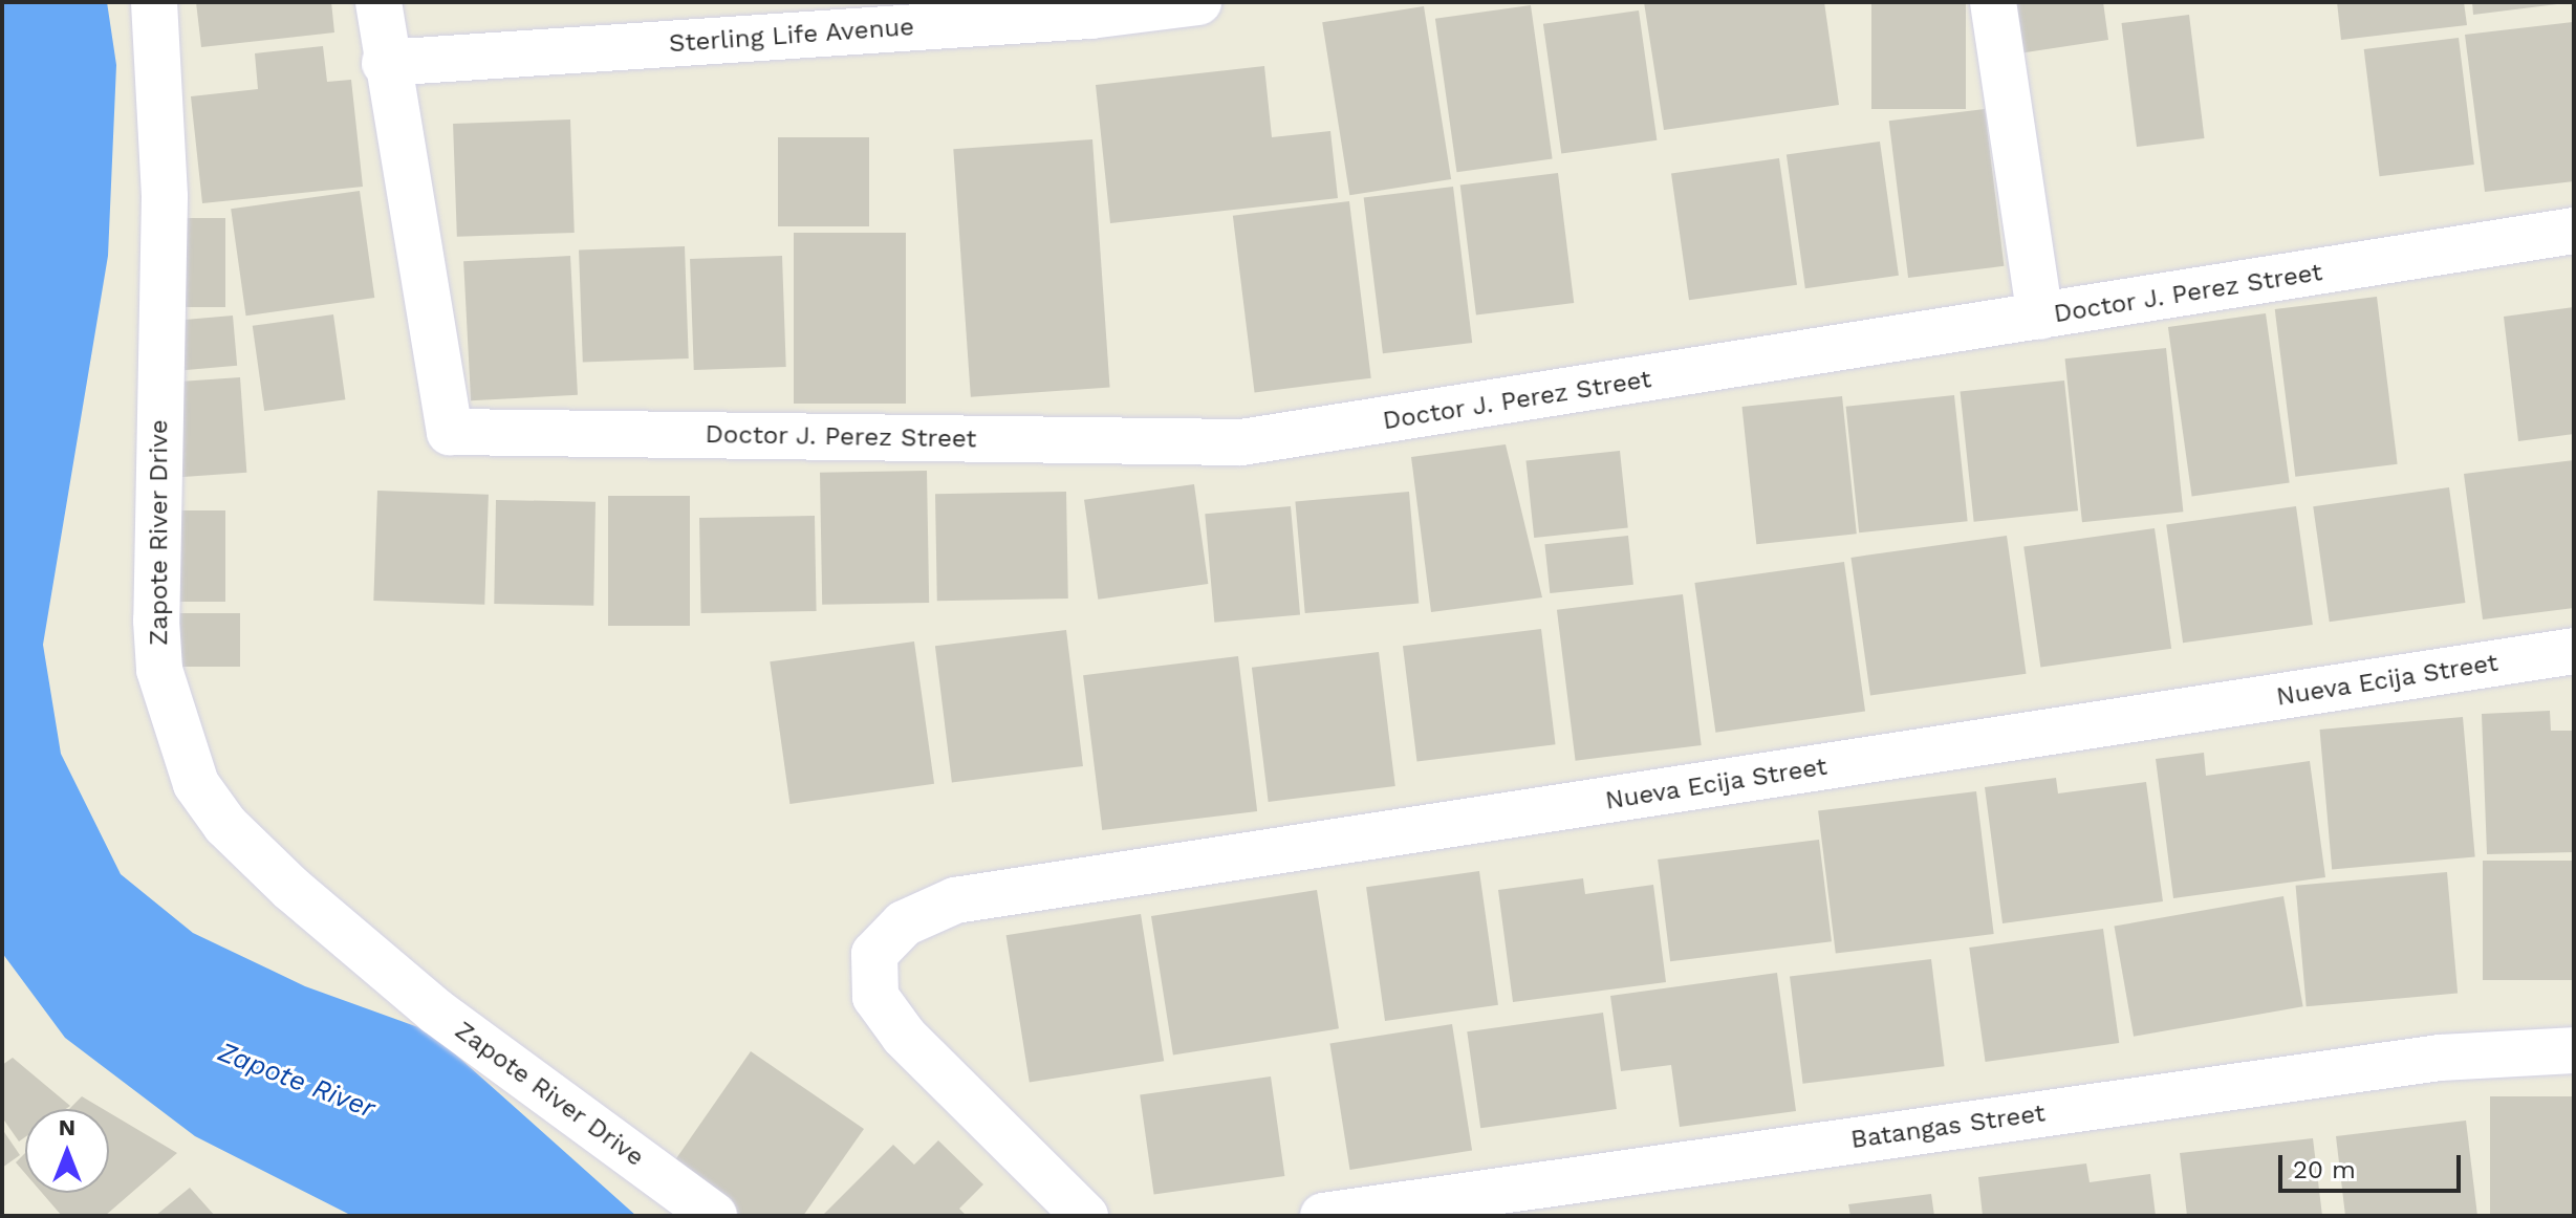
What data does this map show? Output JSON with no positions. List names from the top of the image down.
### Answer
{
  "streets": {
    "street": [
      "Sterling Life Avenue",
      "Doctor J. Perez Street",
      "Zapote River Drive",
      "Nueva Ecija Street",
      "Batangas Street"
    ]
  },
  "crossings": [
    ["Sterling Life Avenue", "Doctor J. Perez Street"]
  ],
  "water": ["Zapote River"],
  "scale_bar": "20 m",
  "north": "top"
}
